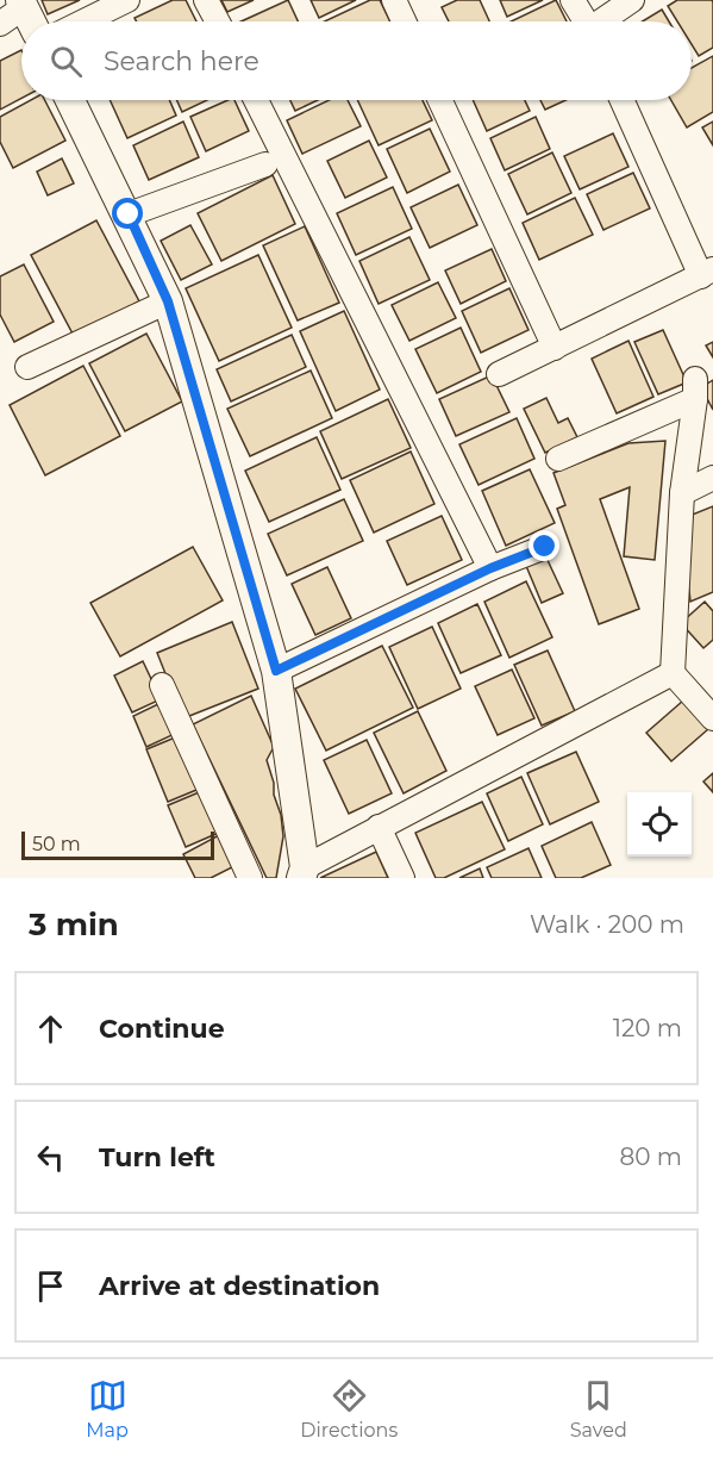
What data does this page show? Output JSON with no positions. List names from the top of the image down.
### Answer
{
  "scale_bar": "50 m",
  "page": {
    "search": "Search here",
    "scale": "50 m",
    "heading": ["3 min", "Walk · 200 m"],
    "list": [
      ["Continue", "120 m"],
      ["Turn left", "80 m"],
      "Arrive at destination"
    ],
    "nav": ["Map", "Directions", "Saved"]
  }
}
